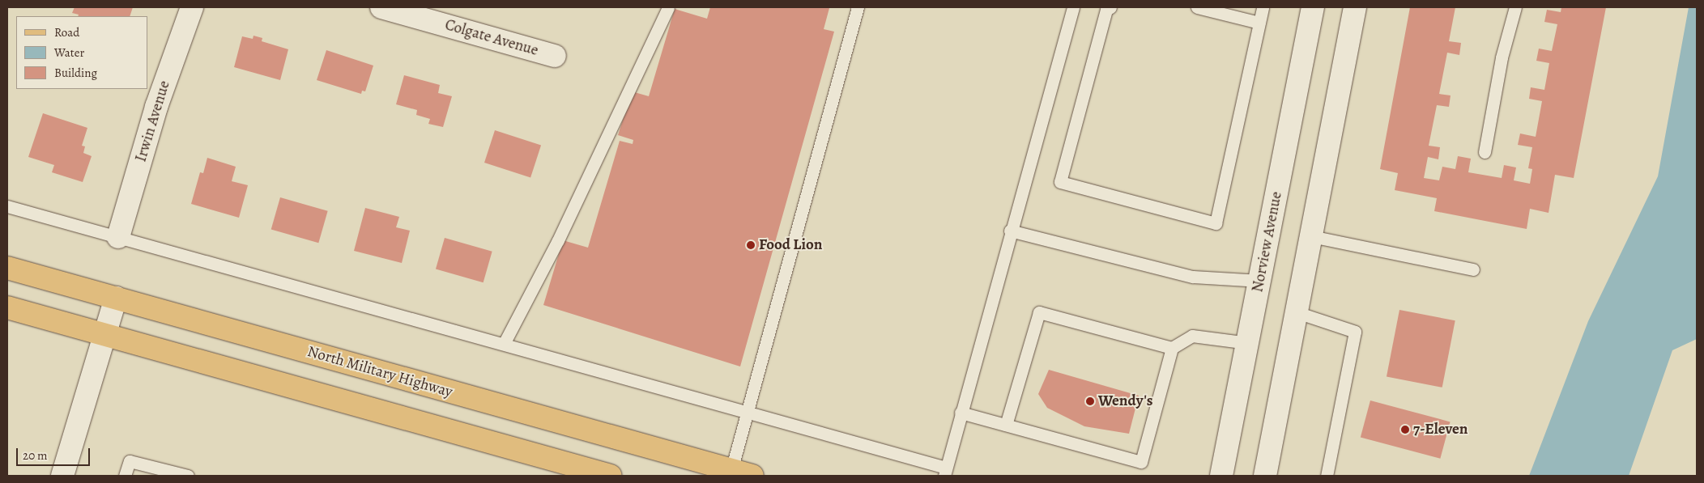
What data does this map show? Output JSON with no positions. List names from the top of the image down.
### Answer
{
  "streets": {
    "main road": [
      "Colgate Avenue",
      "Irwin Avenue",
      "Norview Avenue",
      "North Military Highway"
    ]
  },
  "places": ["Food Lion", "Wendy's", "7-Eleven"],
  "legend": ["Road", "Water", "Building"],
  "scale_bar": "20 m"
}
